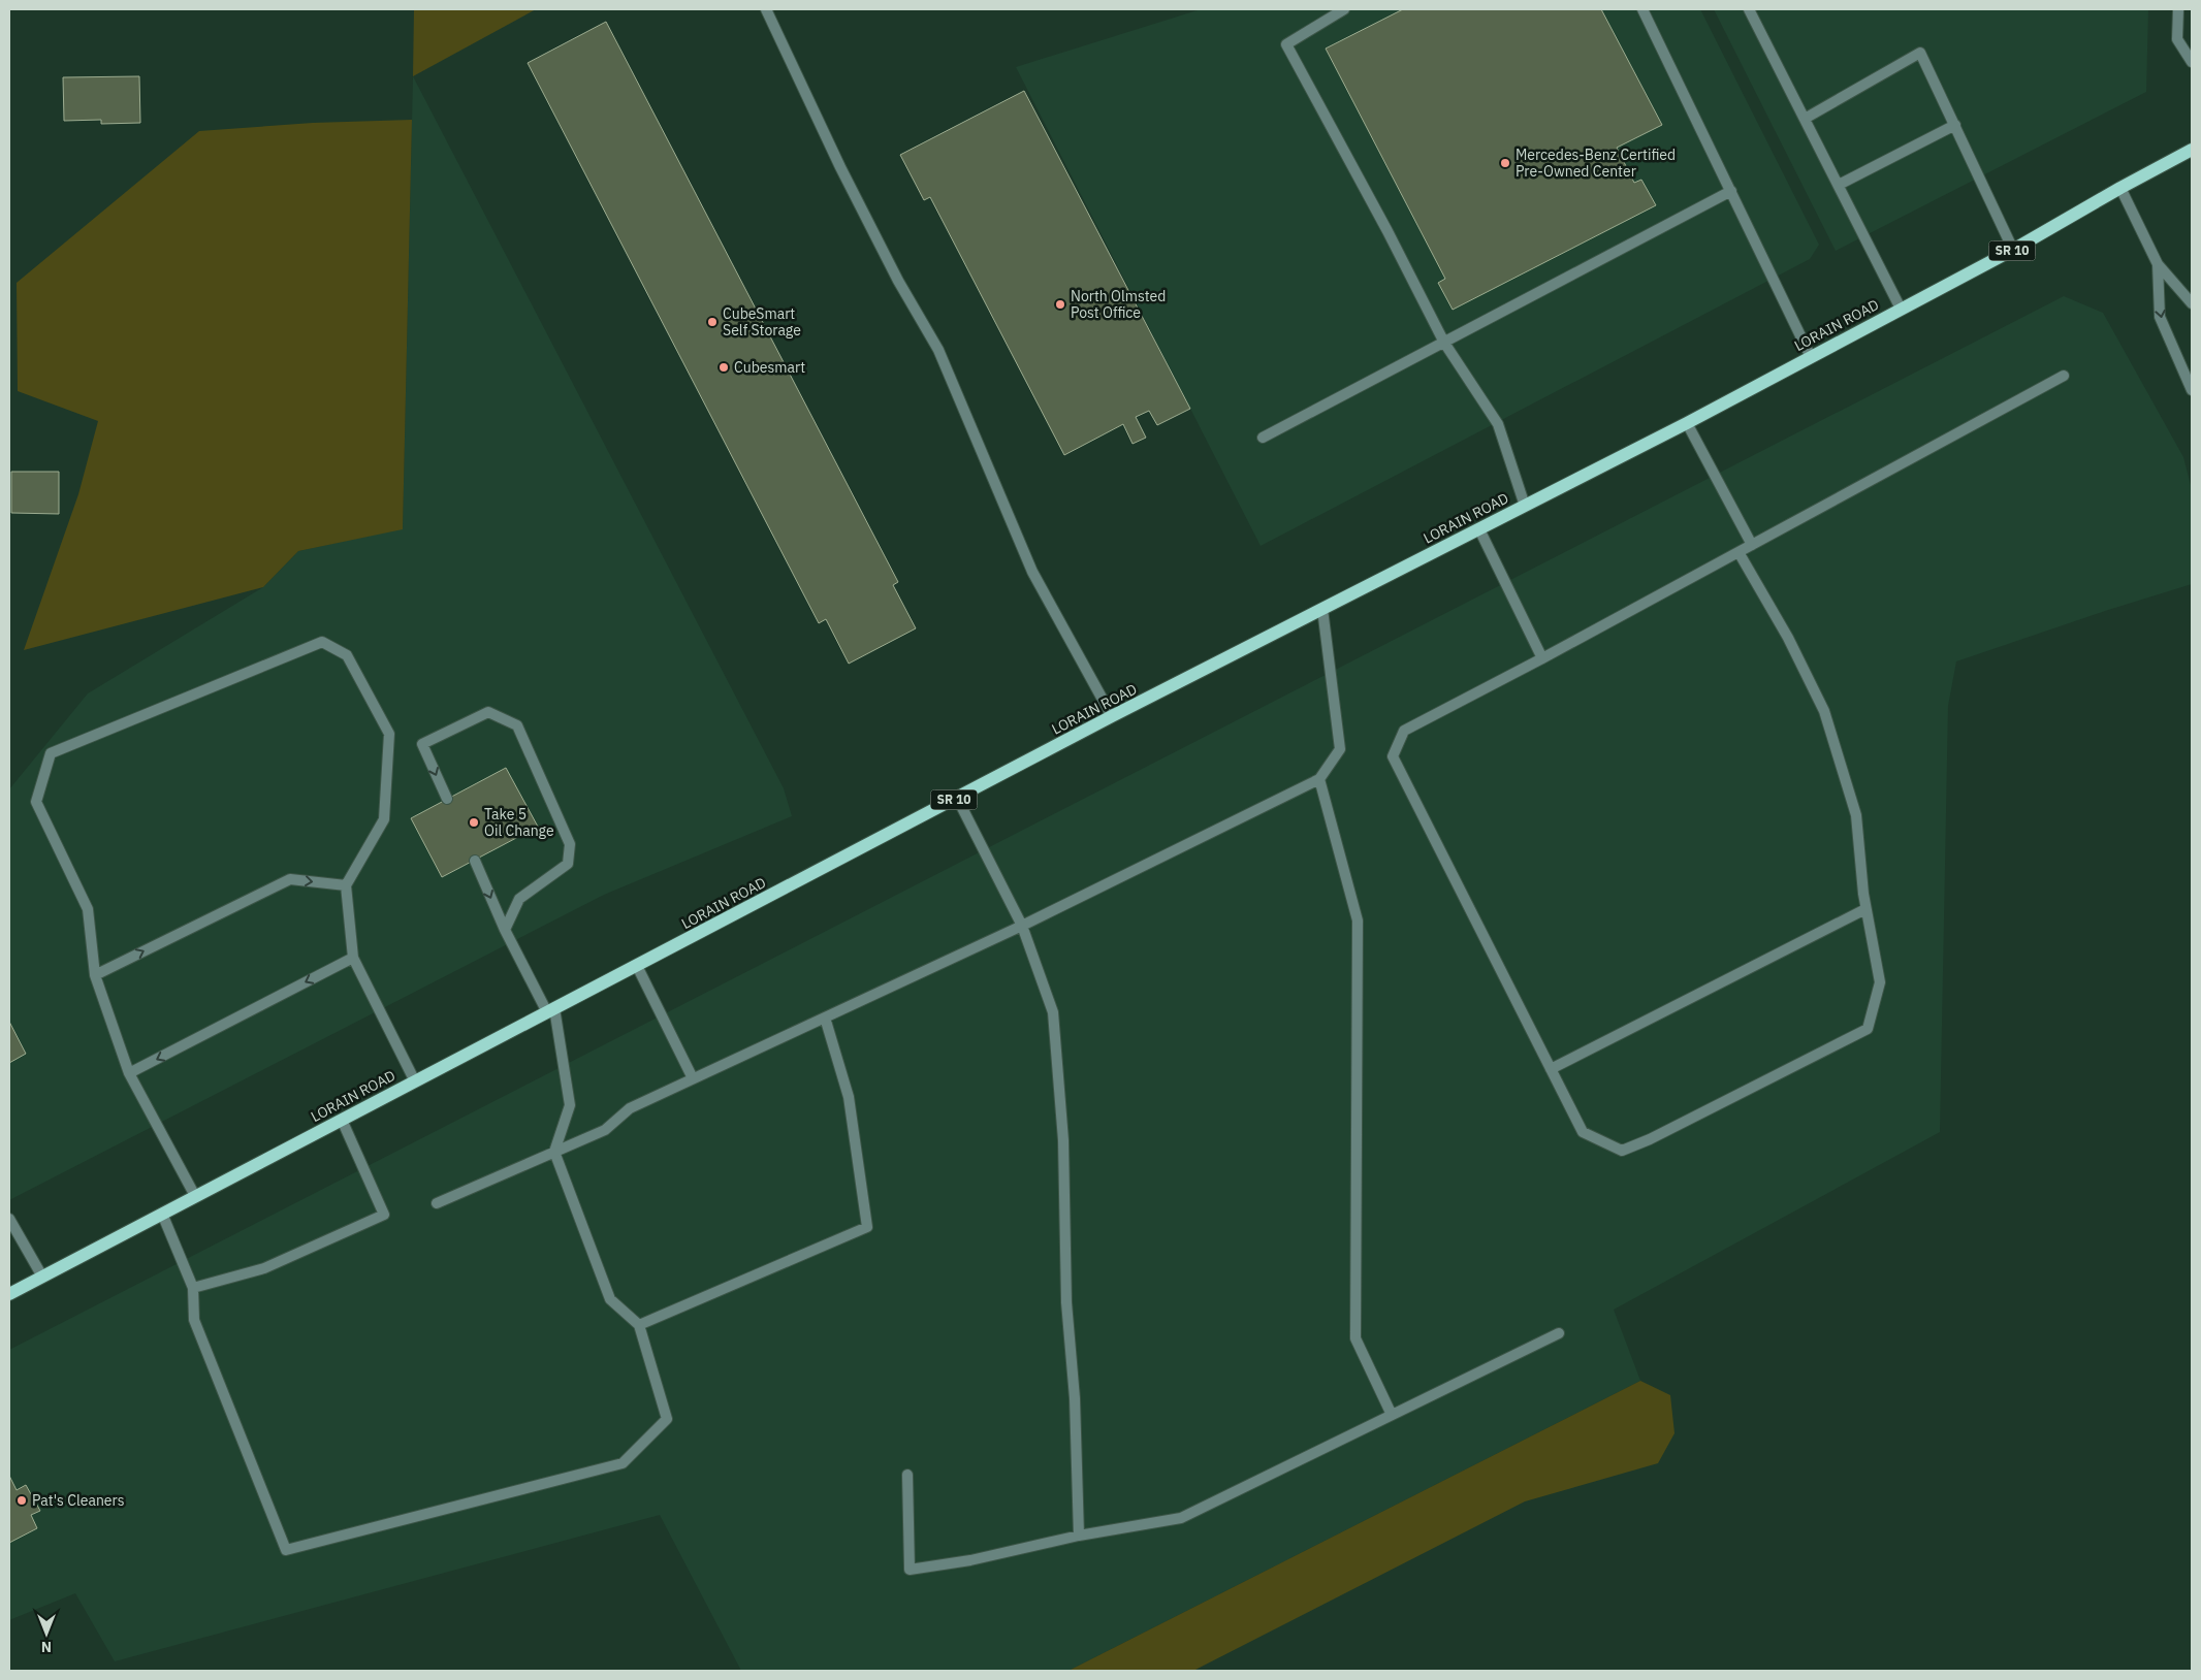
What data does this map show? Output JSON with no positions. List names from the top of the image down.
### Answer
{
  "streets": {
    "main road": ["SR 10", "LORAIN ROAD"]
  },
  "places": [
    "Mercedes-Benz Certified Pre-Owned Center",
    "North Olmsted Post Office",
    "CubeSmart Self Storage",
    "Cubesmart",
    "Take 5 Oil Change",
    "Pat's Cleaners"
  ],
  "north": "bottom"
}
